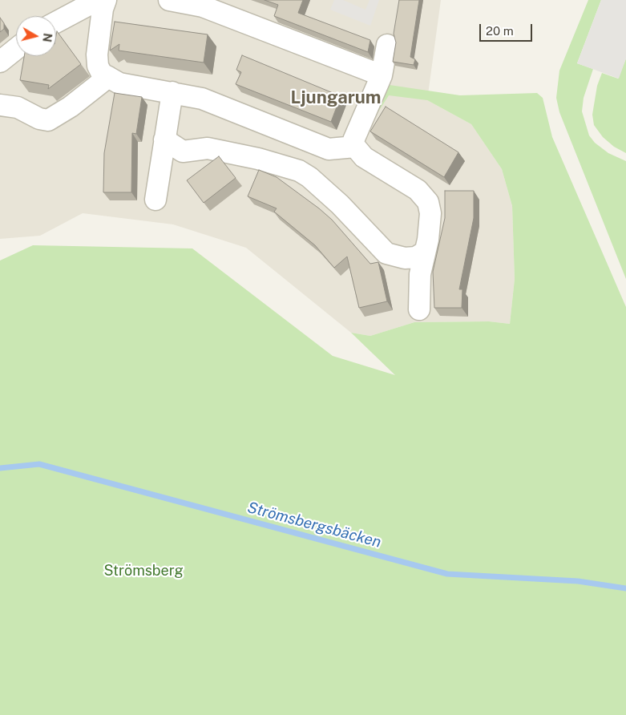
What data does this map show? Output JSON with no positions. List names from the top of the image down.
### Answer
{
  "districts": ["Ljungarum"],
  "water": ["Strömsbergsbäcken"],
  "parks": ["Strömsberg"],
  "scale_bar": "20 m",
  "north": "right"
}
